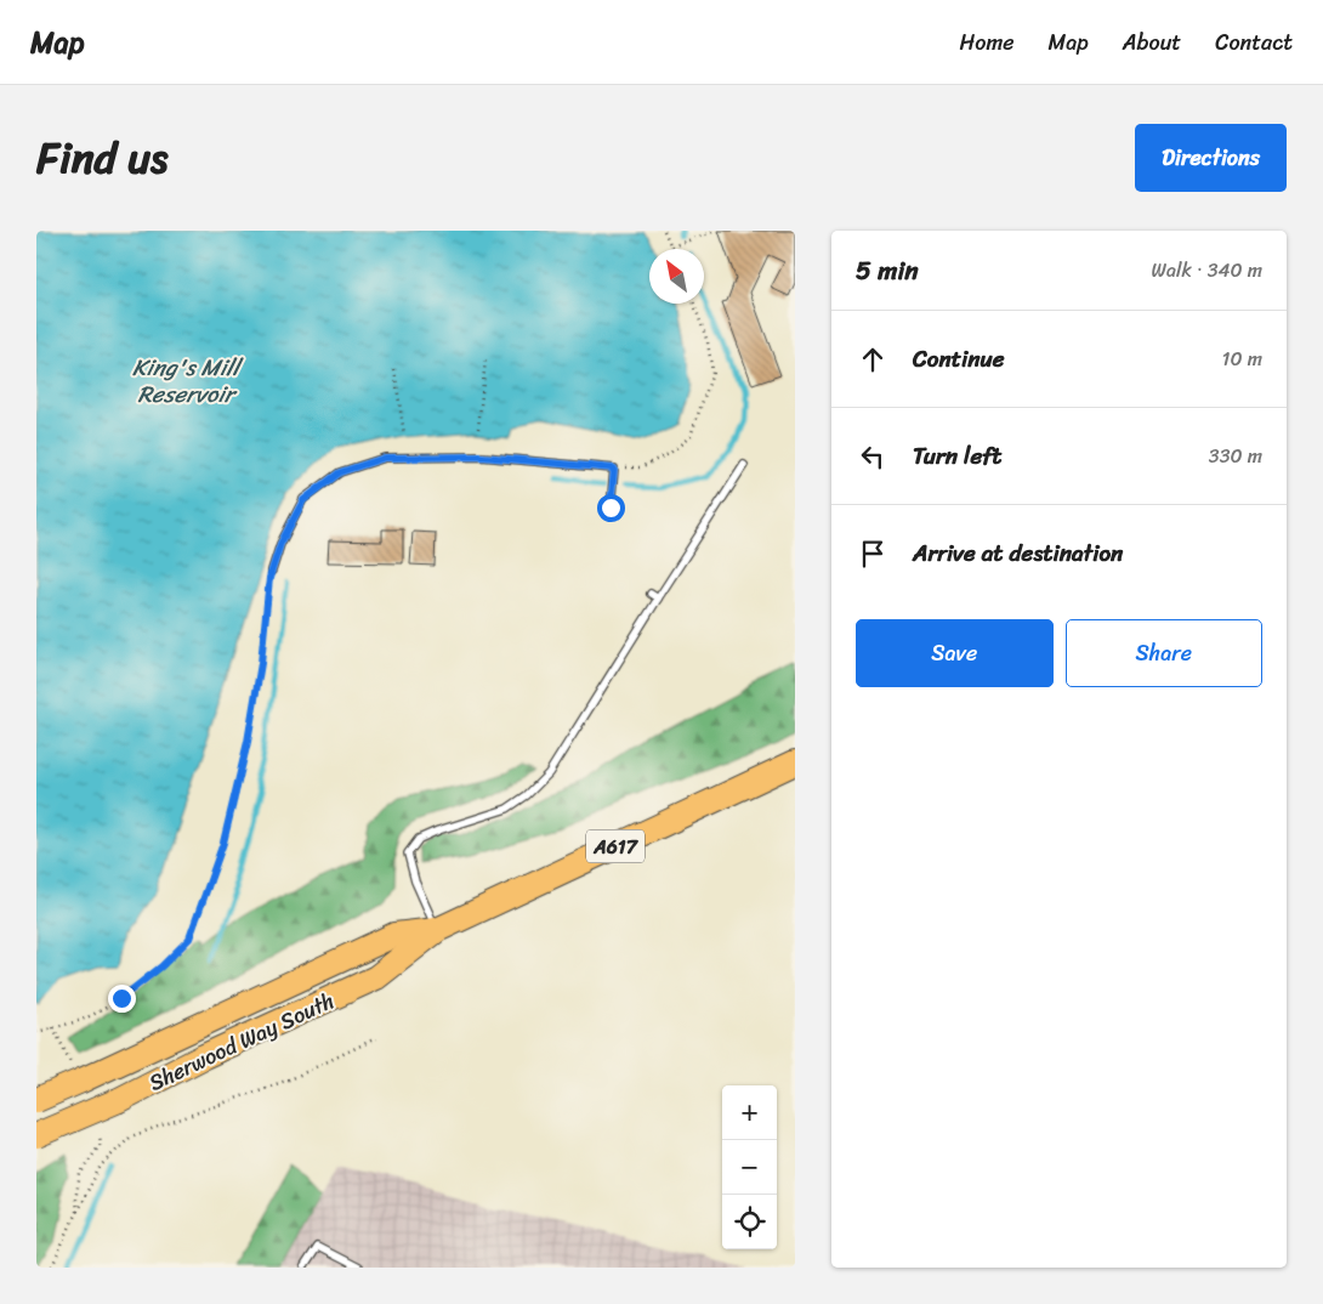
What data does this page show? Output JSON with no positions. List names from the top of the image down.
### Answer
{
  "streets": {
    "highway": ["A617", "Sherwood Way South"]
  },
  "water": ["King's Mill Reservoir"],
  "north": "top left",
  "page": {
    "header": "Map",
    "nav": [
      "Home",
      "Map",
      "About",
      "Contact"
    ],
    "title": "Find us",
    "buttons": [
      "Directions",
      ["Save", "Share"]
    ],
    "heading": ["5 min", "Walk · 340 m"],
    "list": [
      ["Continue", "10 m"],
      ["Turn left", "330 m"],
      "Arrive at destination"
    ],
    "map_buttons": ["+", "−"]
  }
}
